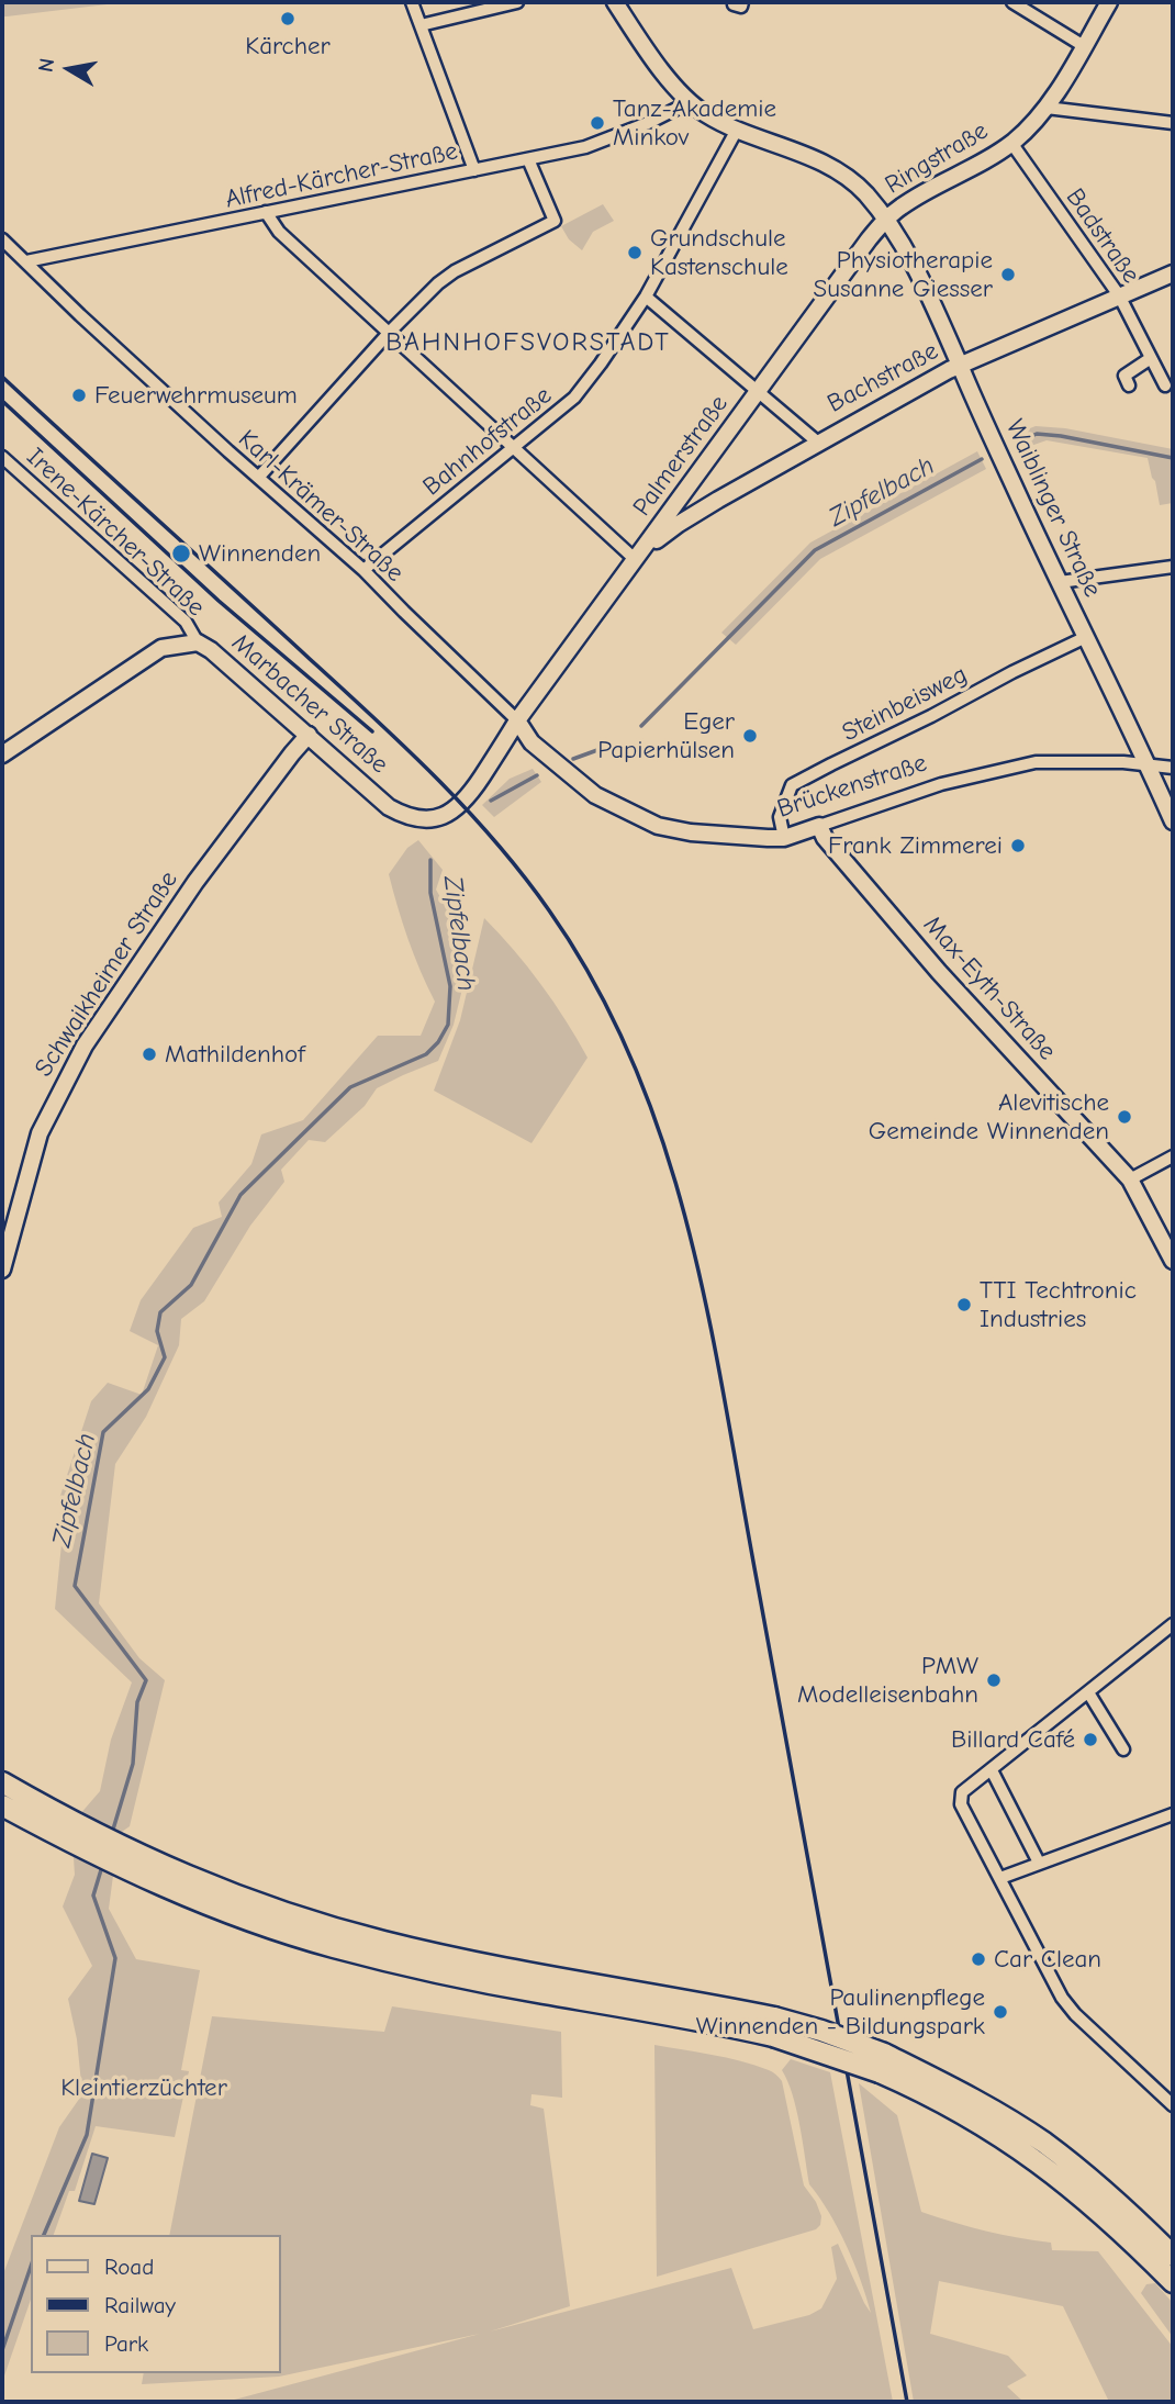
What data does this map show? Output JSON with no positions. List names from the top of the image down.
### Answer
{
  "streets": {
    "street": [
      "Ringstraße",
      "Alfred-Kärcher-Straße",
      "Badstraße",
      "Bachstraße",
      "Bahnhofstraße",
      "Palmerstraße",
      "Karl-Krämer-Straße",
      "Waiblinger Straße",
      "Irene-Kärcher-Straße",
      "Marbacher Straße",
      "Steinbeisweg",
      "Brückenstraße",
      "Schwaikheimer Straße",
      "Max-Eyth-Straße"
    ]
  },
  "crossings": [
    ["Ringstraße", "Alfred-Kärcher-Straße"],
    ["Ringstraße", "Badstraße"],
    ["Ringstraße", "Bahnhofstraße"],
    ["Ringstraße", "Palmerstraße"],
    ["Ringstraße", "Waiblinger Straße"],
    ["Alfred-Kärcher-Straße", "Karl-Krämer-Straße"],
    ["Badstraße", "Bachstraße"],
    ["Bachstraße", "Palmerstraße"],
    ["Bachstraße", "Waiblinger Straße"],
    ["Bahnhofstraße", "Karl-Krämer-Straße"],
    ["Palmerstraße", "Karl-Krämer-Straße"],
    ["Palmerstraße", "Waiblinger Straße"],
    ["Palmerstraße", "Marbacher Straße"],
    ["Palmerstraße", "Brückenstraße"],
    ["Karl-Krämer-Straße", "Marbacher Straße"],
    ["Karl-Krämer-Straße", "Brückenstraße"],
    ["Waiblinger Straße", "Steinbeisweg"],
    ["Waiblinger Straße", "Brückenstraße"],
    ["Irene-Kärcher-Straße", "Marbacher Straße"],
    ["Marbacher Straße", "Brückenstraße"],
    ["Marbacher Straße", "Schwaikheimer Straße"],
    ["Steinbeisweg", "Brückenstraße"],
    ["Brückenstraße", "Max-Eyth-Straße"]
  ],
  "districts": ["BAHNHOFSVORSTADT"],
  "water": ["Zipfelbach"],
  "parks": ["Kleintierzüchter"],
  "places": [
    "Kärcher",
    "Tanz-Akademie Minkov",
    "Grundschule Kastenschule",
    "Physiotherapie Susanne Giesser",
    "Feuerwehrmuseum",
    "Winnenden",
    "Eger Papierhülsen",
    "Frank Zimmerei",
    "Mathildenhof",
    "Alevitische Gemeinde Winnenden",
    "TTI Techtronic Industries",
    "PMW Modelleisenbahn",
    "Billard Café",
    "Car Clean",
    "Paulinenpflege Winnenden - Bildungspark"
  ],
  "legend": ["Road", "Railway", "Park"],
  "north": "left"
}
